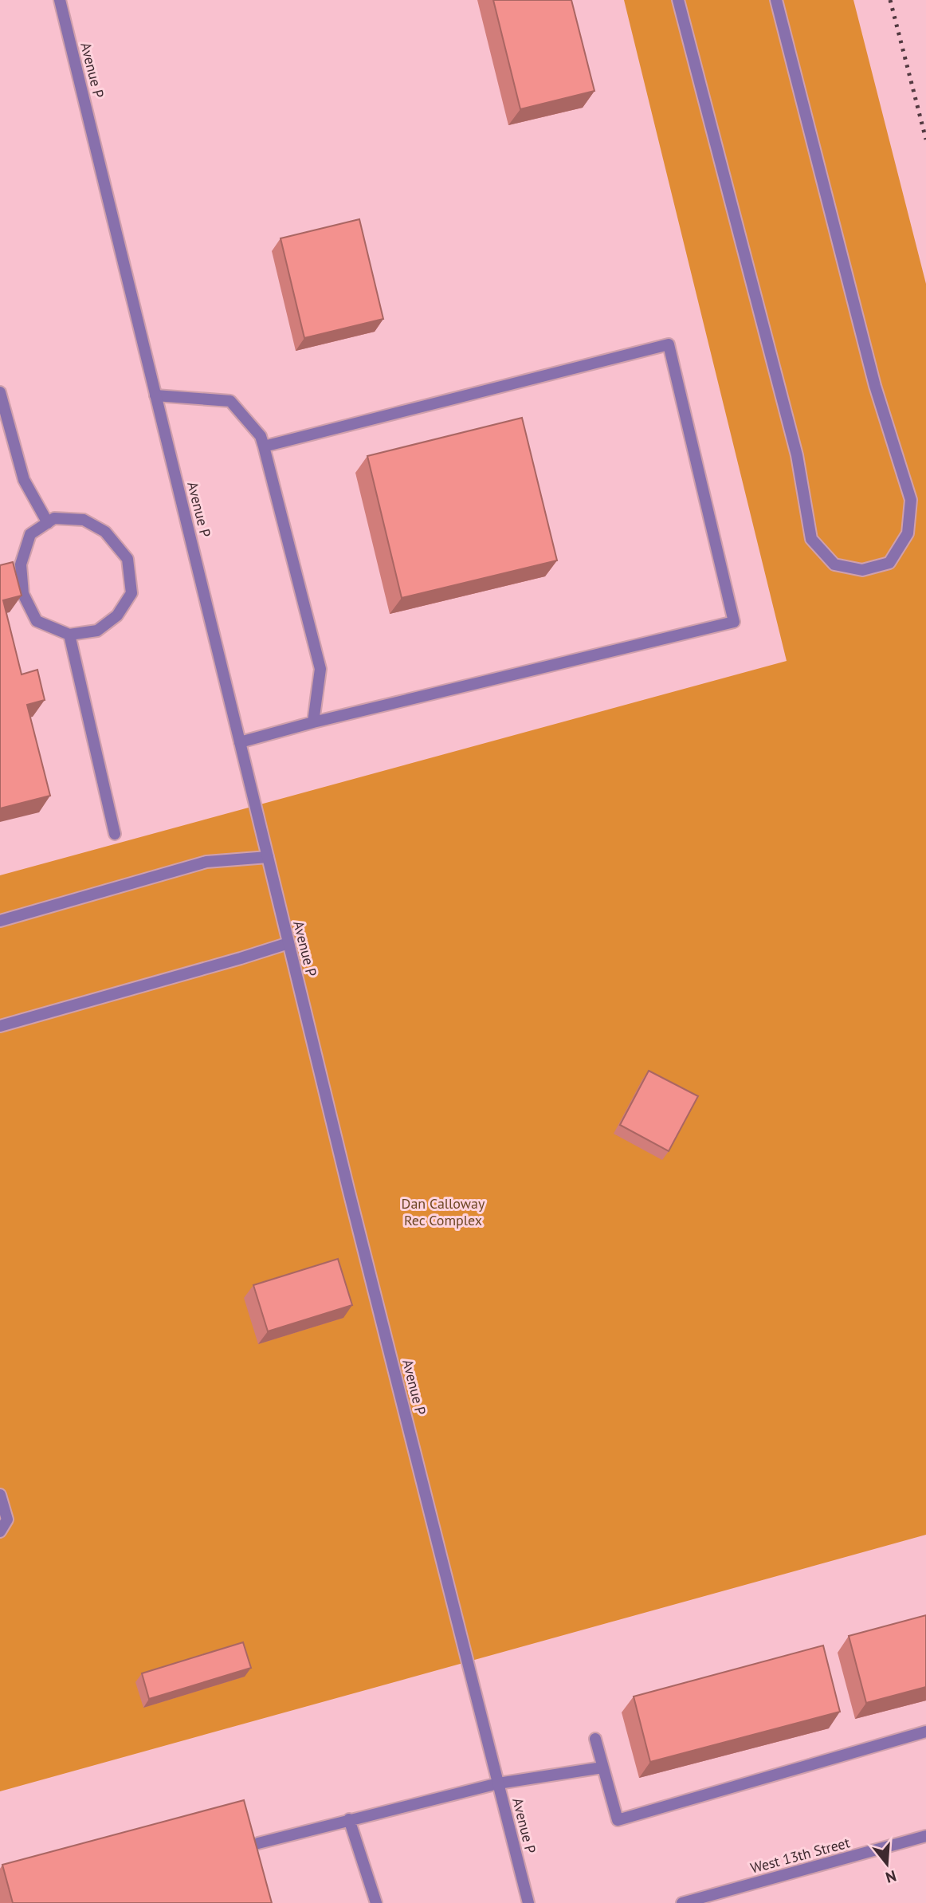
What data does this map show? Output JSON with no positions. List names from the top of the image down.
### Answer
{
  "streets": {
    "street": ["Avenue P", "West 13th Street"]
  },
  "parks": ["Dan Calloway Rec Complex"],
  "north": "bottom"
}
